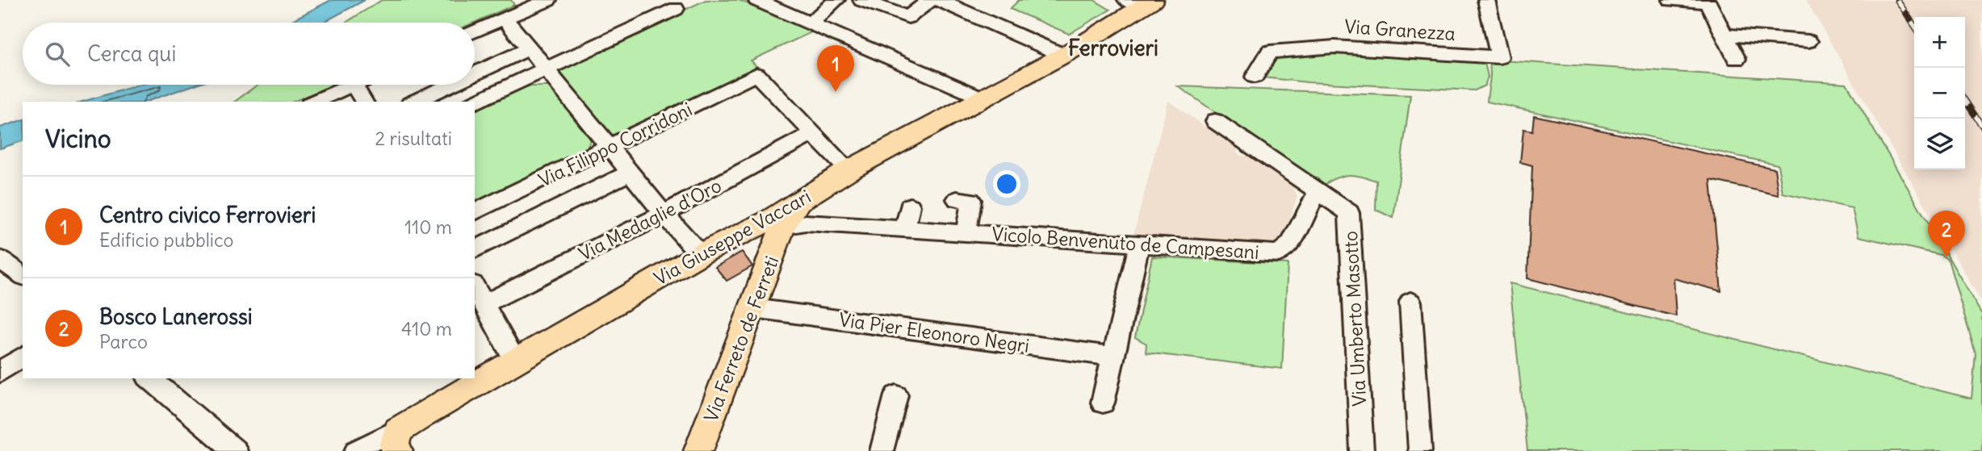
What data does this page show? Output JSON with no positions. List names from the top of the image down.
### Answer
{
  "streets": {
    "main road": ["Via Giuseppe Vaccari", "Via Ferreto de Ferreti"],
    "street": [
      "Via Granezza",
      "Via Filippo Corridoni",
      "Via Medaglie d'Oro",
      "Vicolo Benvenuto de Campesani",
      "Via Umberto Masotto",
      "Via Pier Eleonoro Negri"
    ]
  },
  "crossings": [
    ["Via Filippo Corridoni", "Via Medaglie d'Oro"],
    ["Via Giuseppe Vaccari", "Vicolo Benvenuto de Campesani"],
    ["Via Giuseppe Vaccari", "Via Ferreto de Ferreti"],
    ["Vicolo Benvenuto de Campesani", "Via Umberto Masotto"],
    ["Vicolo Benvenuto de Campesani", "Via Ferreto de Ferreti"],
    ["Via Pier Eleonoro Negri", "Via Ferreto de Ferreti"]
  ],
  "districts": ["Ferrovieri"],
  "page": {
    "map_buttons": ["+", "−"],
    "search": "Cerca qui",
    "pins": ["1", "2"],
    "heading": ["Vicino", "2 risultati"],
    "list": [
      {
        "mark": "1",
        "name": "Centro civico Ferrovieri",
        "note": "Edificio pubblico",
        "value": "110 m"
      },
      {
        "mark": "2",
        "name": "Bosco Lanerossi",
        "note": "Parco",
        "value": "410 m"
      }
    ]
  }
}
